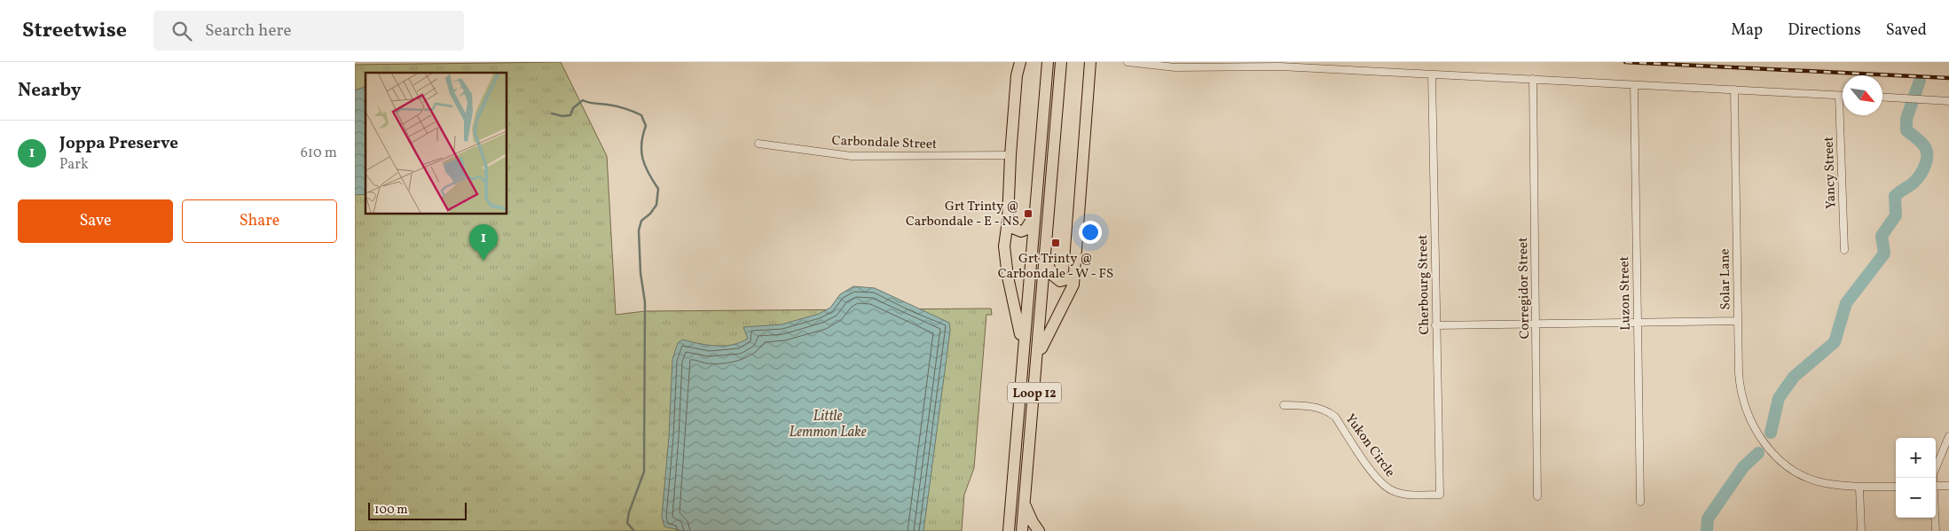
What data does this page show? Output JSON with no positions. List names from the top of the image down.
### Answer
{
  "streets": {
    "main road": ["Loop 12"],
    "street": [
      "Carbondale Street",
      "Yancy Street",
      "Solar Lane",
      "Cherbourg Street",
      "Corregidor Street",
      "Luzon Street",
      "Yukon Circle"
    ]
  },
  "crossings": [
    ["Cherbourg Street", "Yukon Circle"]
  ],
  "water": ["Little Lemmon Lake"],
  "places": {
    "transit": ["Grt Trinty @ Carbondale - E - NS", "Grt Trinty @ Carbondale - W - FS"]
  },
  "scale_bar": "100 m",
  "north": "bottom right",
  "page": {
    "header": "Streetwise",
    "search": "Search here",
    "nav": ["Map", "Directions", "Saved"],
    "heading": "Nearby",
    "list": [
      {
        "mark": "1",
        "name": "Joppa Preserve",
        "note": "Park",
        "value": "610 m"
      }
    ],
    "buttons": ["Save", "Share"],
    "pins": "1",
    "map_buttons": ["+", "−"],
    "scale": "100 m"
  }
}
